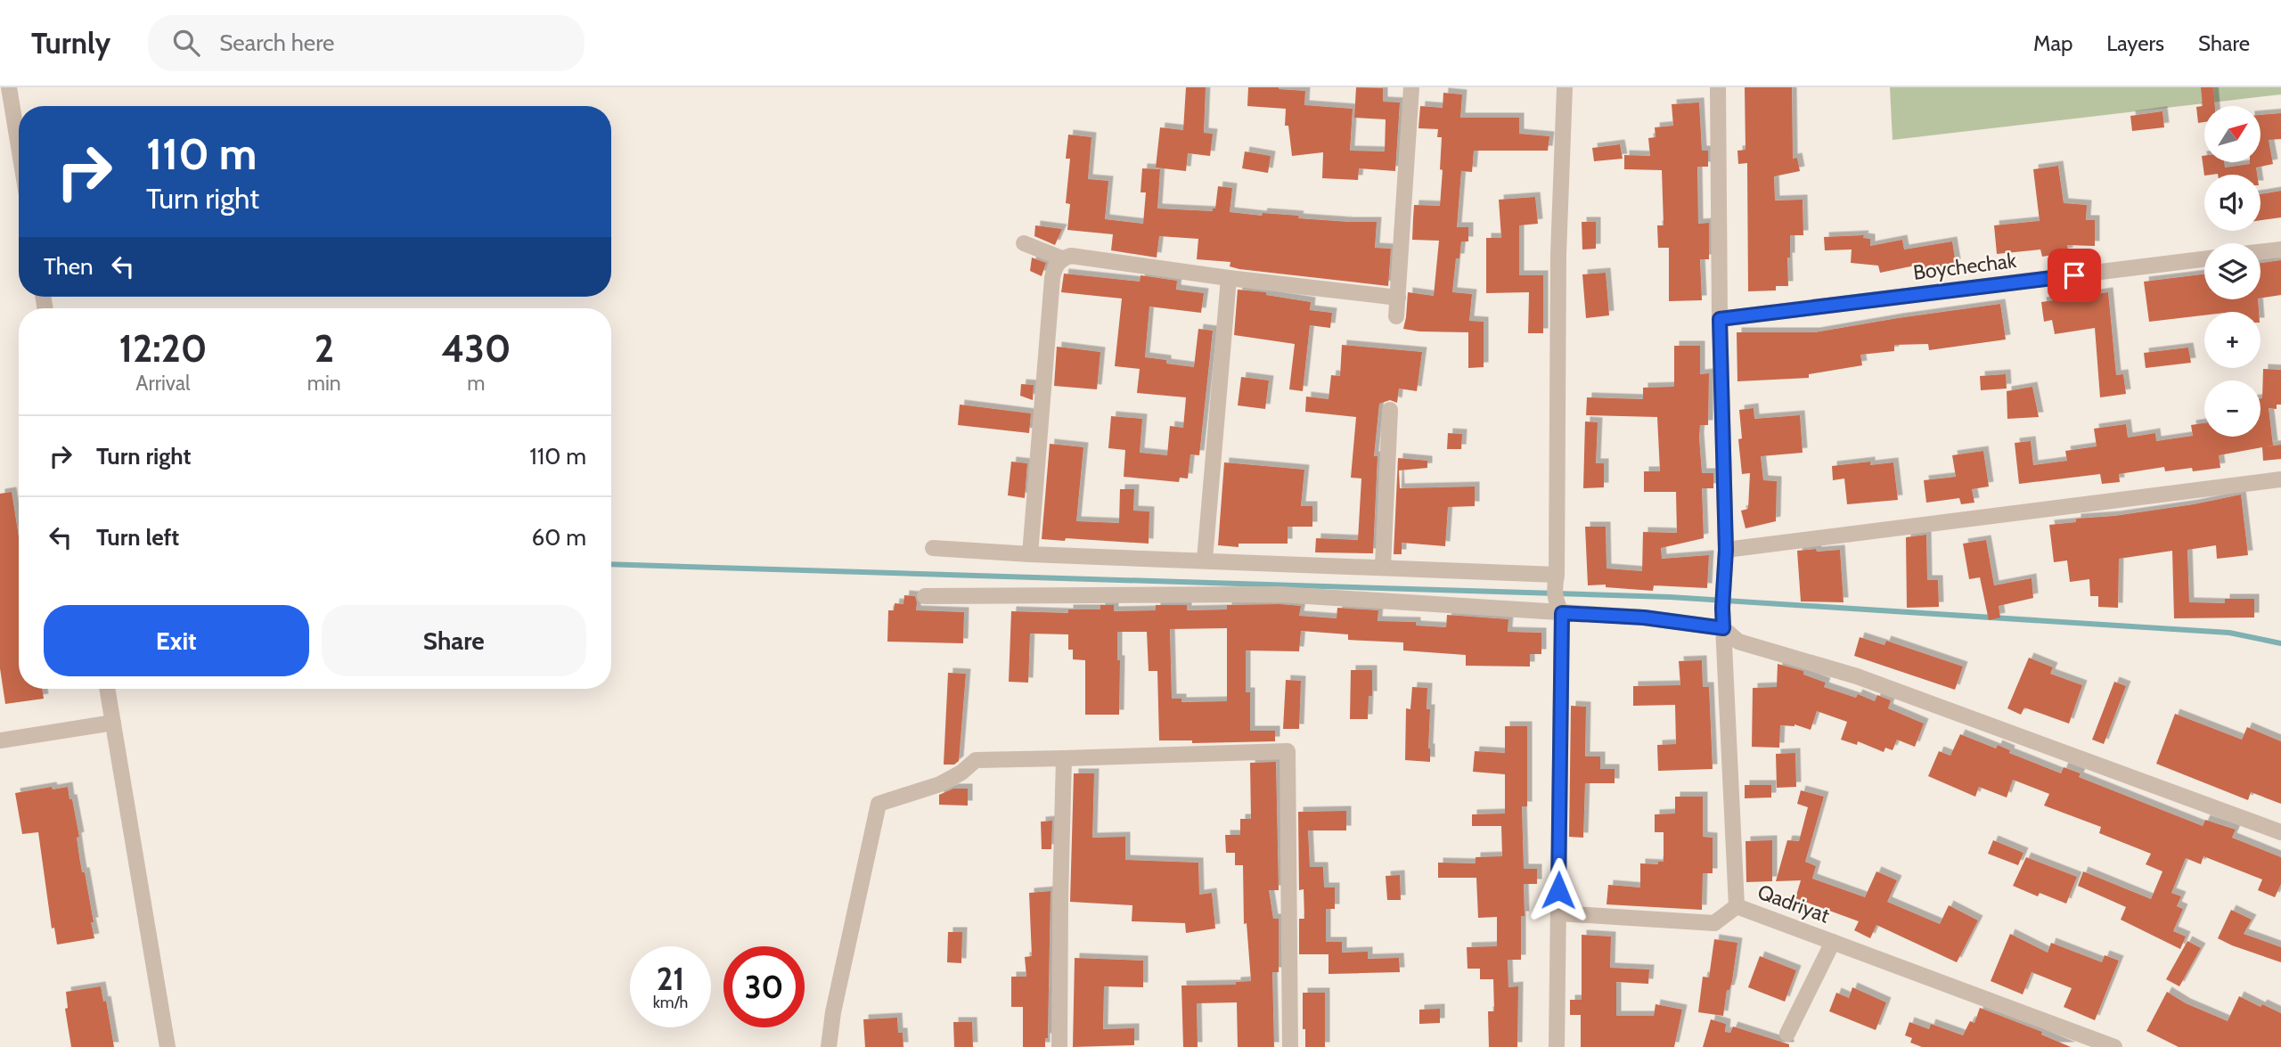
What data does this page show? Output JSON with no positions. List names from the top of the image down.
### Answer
{
  "streets": {
    "street": ["Boychechak", "Qadriyat"]
  },
  "crossings": [
    ["Boychechak", "Qadriyat"]
  ],
  "north": "top right",
  "page": {
    "header": "Turnly",
    "search": "Search here",
    "nav": ["Map", "Layers", "Share"],
    "map_buttons": ["+", "−"],
    "turn": ["110 m", "Turn right"],
    "then": "Then",
    "eta": [
      "12:20",
      "Arrival",
      "2",
      "min",
      "430",
      "m"
    ],
    "list": [
      {
        "name": "Turn right",
        "value": "110 m"
      },
      {
        "name": "Turn left",
        "value": "60 m"
      }
    ],
    "buttons": ["Exit", "Share"],
    "speed": "21 km/h",
    "limit": "30"
  }
}
